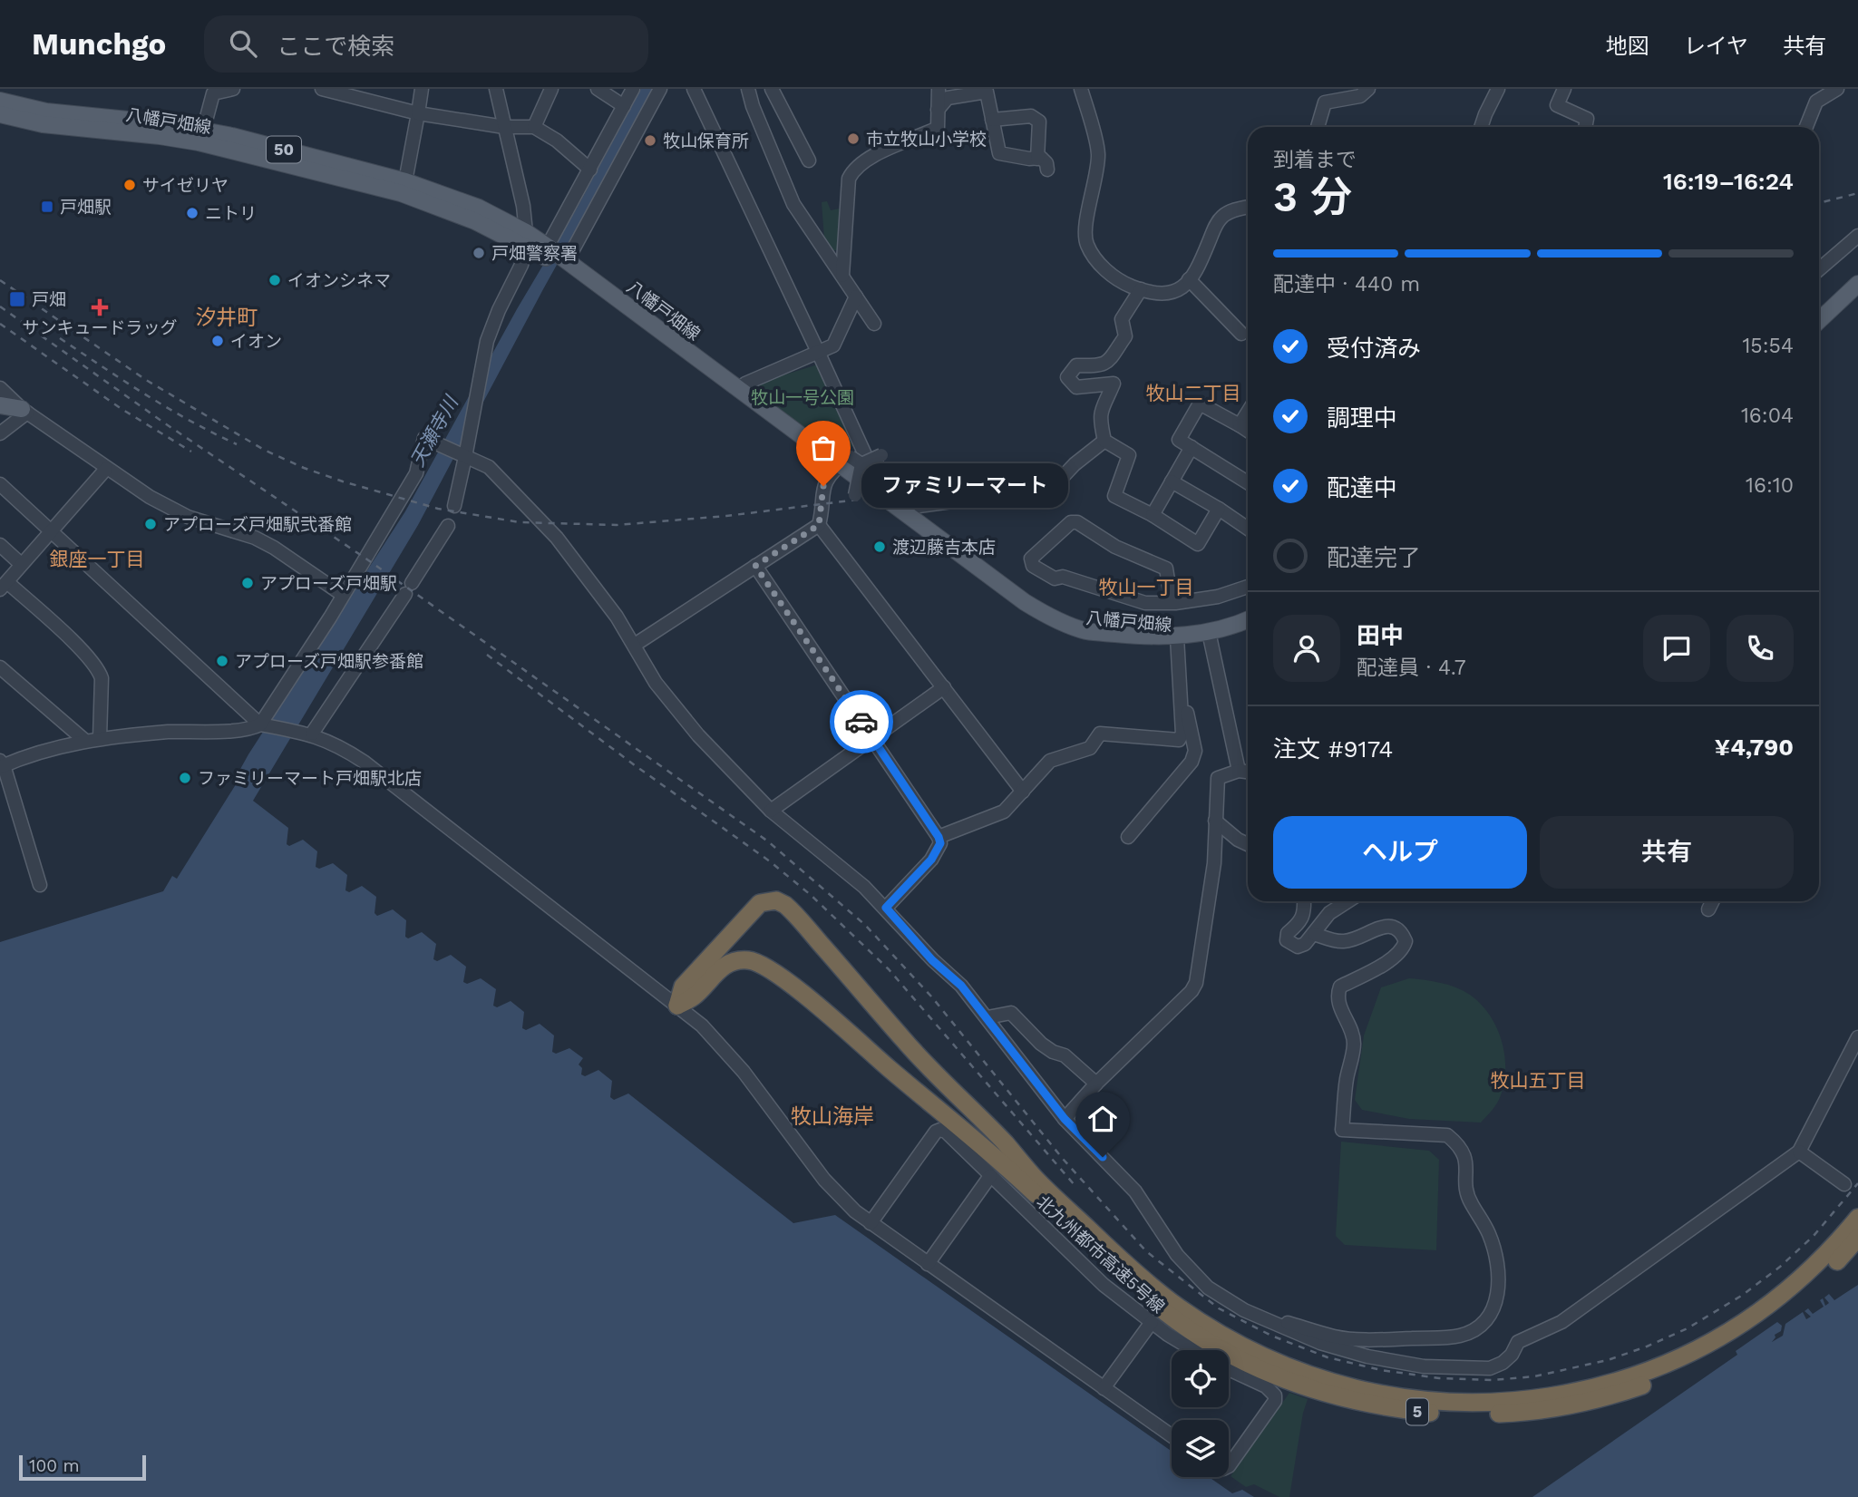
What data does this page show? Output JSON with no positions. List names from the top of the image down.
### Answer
{
  "streets": {
    "highway": ["北九州都市高速5号線", "5"],
    "main road": ["八幡戸畑線", "50"]
  },
  "districts": [
    "汐井町",
    "牧山二丁目",
    "銀座一丁目",
    "牧山一丁目",
    "牧山五丁目",
    "牧山海岸"
  ],
  "water": ["天瀬寺川"],
  "parks": ["牧山一号公園"],
  "places": {
    "other": [
      "市立牧山小学校",
      "牧山保育所",
      "サイゼリヤ",
      "ニトリ",
      "戸畑警察署",
      "イオンシネマ",
      "イオン",
      "ファミリーマート",
      "アプローズ戸畑駅弐番館",
      "渡辺藤吉本店",
      "アプローズ戸畑駅",
      "アプローズ戸畑駅参番館",
      "ファミリーマート戸畑駅北店"
    ],
    "transit": ["戸畑駅", "戸畑"],
    "health": ["サンキュードラッグ"]
  },
  "scale_bar": "100 m",
  "page": {
    "header": "Munchgo",
    "search": "ここで検索",
    "nav": ["地図", "レイヤ", "共有"],
    "heading": ["3 分", "到着まで", "16:19–16:24"],
    "panel": [
      "田中",
      "配達員 · 4.7",
      "注文 #9174",
      "¥4,790"
    ],
    "bar": "配達中 · 440 m",
    "list": [
      ["受付済み", "15:54"],
      ["調理中", "16:04"],
      ["配達中", "16:10"],
      "配達完了"
    ],
    "bubble": "ファミリーマート",
    "buttons": ["ヘルプ", "共有"],
    "scale": "100 m"
  }
}
